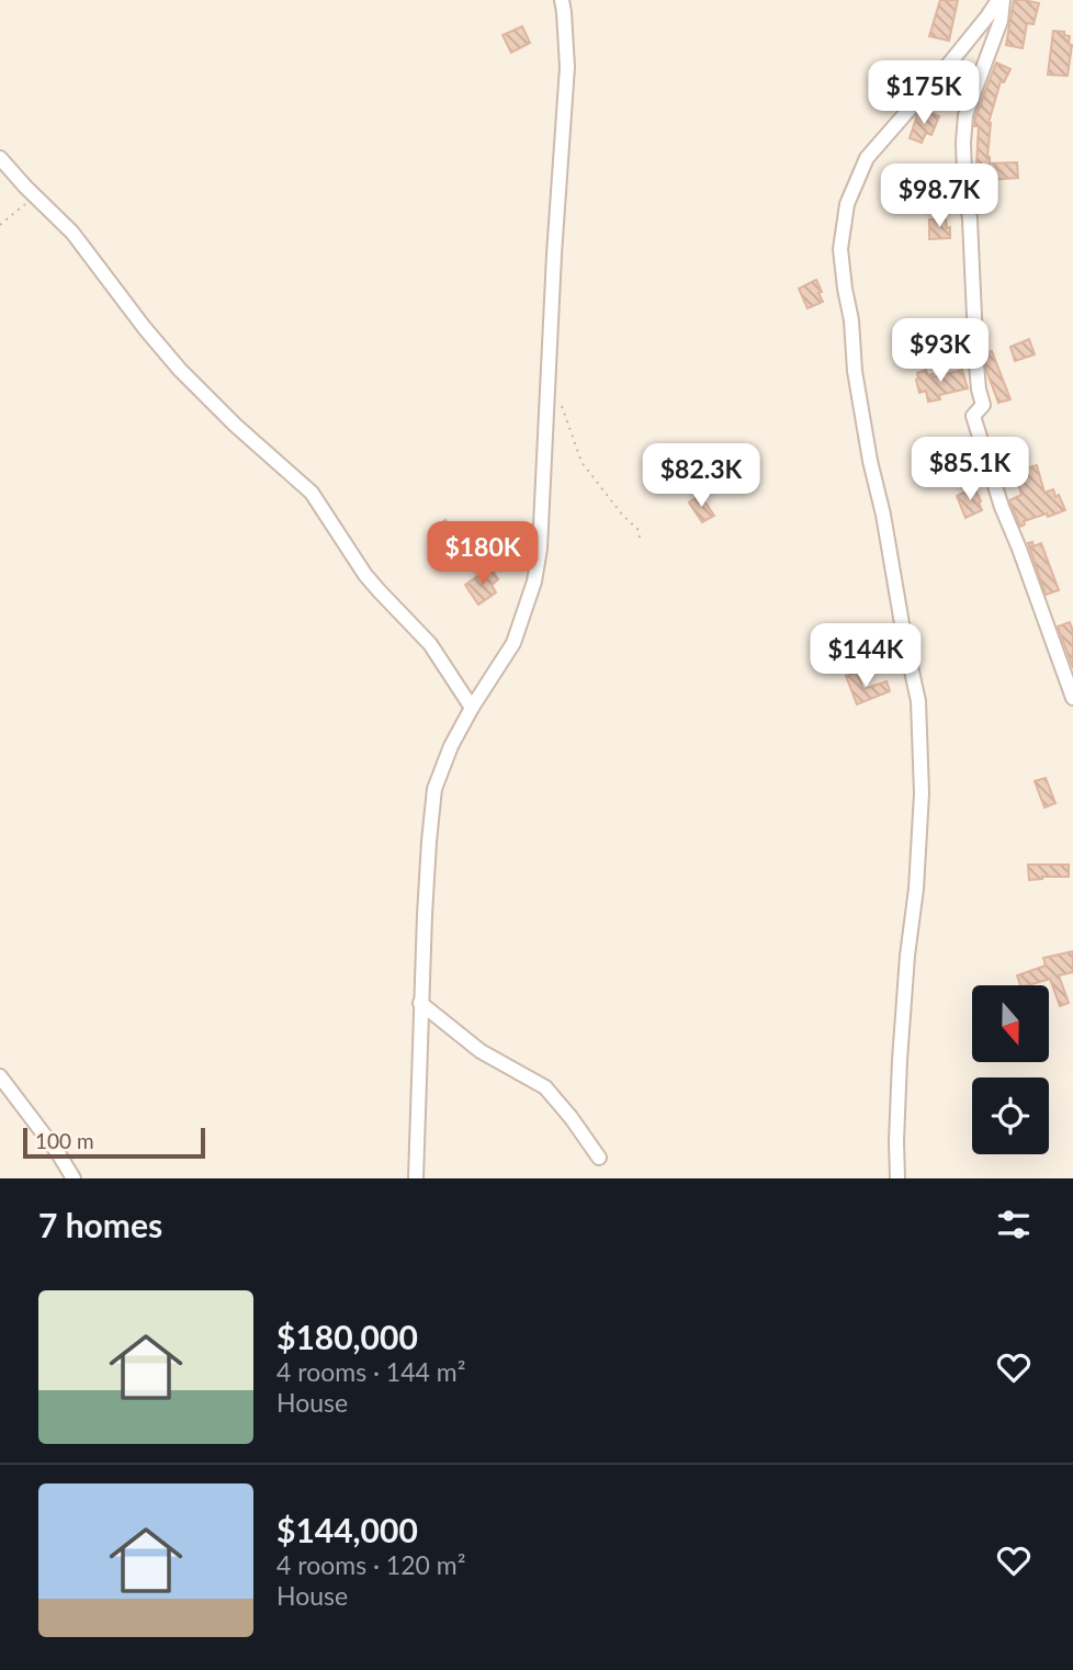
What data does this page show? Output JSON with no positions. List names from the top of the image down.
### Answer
{
  "scale_bar": "100 m",
  "north": "bottom",
  "page": {
    "price": [
      "$175K",
      "$98.7K",
      "$93K",
      "$85.1K",
      "$82.3K",
      "$180K",
      "$144K"
    ],
    "scale": "100 m",
    "heading": "7 homes",
    "list": [
      {
        "name": "$180,000",
        "note": "4 rooms · 144 m² · House"
      },
      {
        "name": "$144,000",
        "note": "4 rooms · 120 m² · House"
      }
    ]
  }
}
